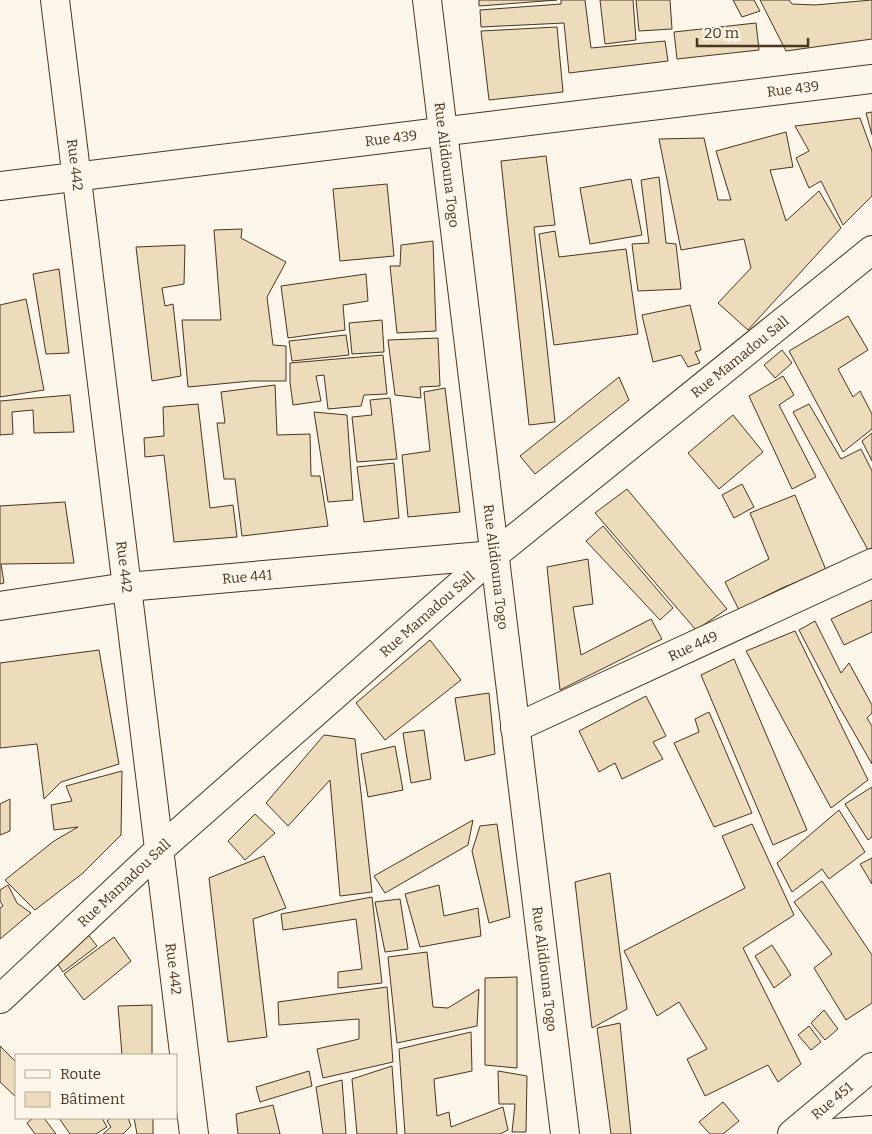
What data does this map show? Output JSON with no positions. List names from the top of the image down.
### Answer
{
  "streets": {
    "street": [
      "Rue 439",
      "Rue 442",
      "Rue Alidiouna Togo",
      "Rue Mamadou Sall",
      "Rue 441",
      "Rue 449",
      "Rue 451"
    ]
  },
  "crossings": [
    ["Rue 439", "Rue 442"],
    ["Rue 439", "Rue Alidiouna Togo"],
    ["Rue 442", "Rue Mamadou Sall"],
    ["Rue 442", "Rue 441"],
    ["Rue Alidiouna Togo", "Rue Mamadou Sall"],
    ["Rue Alidiouna Togo", "Rue 441"],
    ["Rue Alidiouna Togo", "Rue 449"],
    ["Rue Mamadou Sall", "Rue 441"]
  ],
  "legend": ["Route", "Bâtiment"],
  "scale_bar": "20 m"
}
